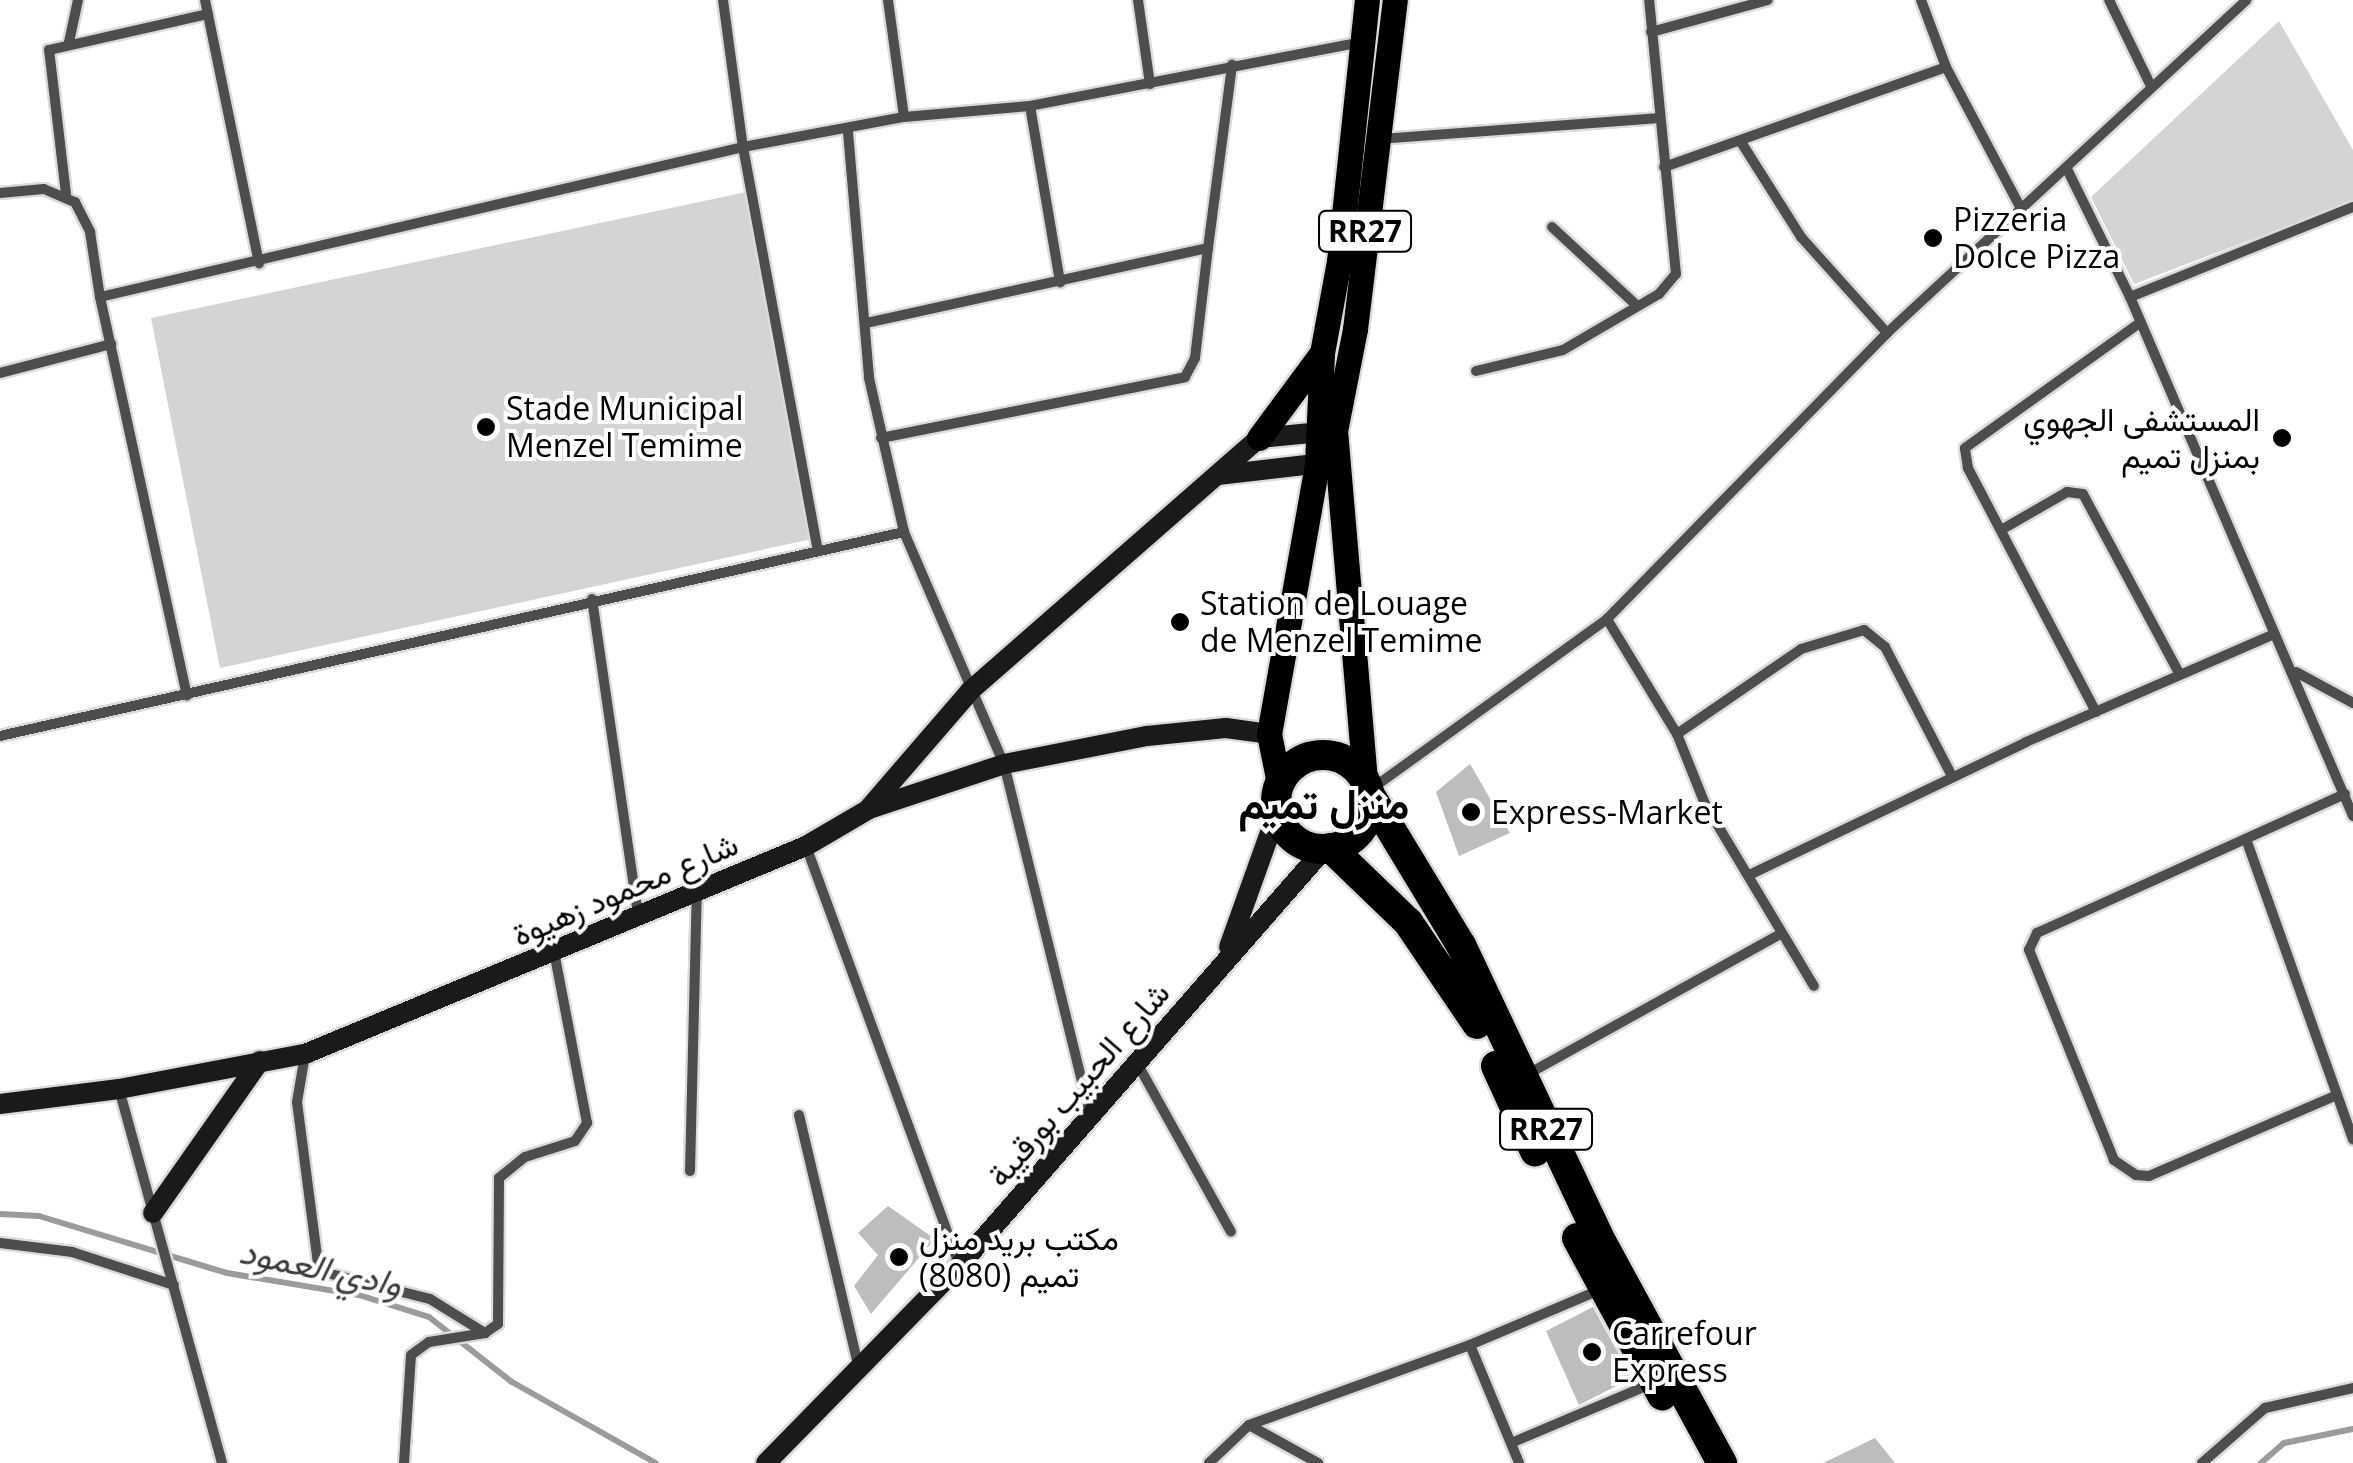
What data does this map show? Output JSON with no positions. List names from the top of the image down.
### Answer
{
  "streets": {
    "highway": ["RR27"],
    "main road": ["شارع محمود زهيوة", "شارع الحبيب بورقيبة"]
  },
  "crossings": [
    ["RR27", "شارع محمود زهيوة"],
    ["RR27", "شارع الحبيب بورقيبة"]
  ],
  "districts": ["منزل تميم"],
  "water": ["وادي العمود"],
  "places": [
    "Pizzeria Dolce Pizza",
    "Stade Municipal Menzel Temime",
    "المستشفى الجهوي بمنزل تميم",
    "Station de Louage de Menzel Temime",
    "Express-Market",
    "مكتب بريد منزل تميم (8080)",
    "Carrefour Express"
  ]
}
